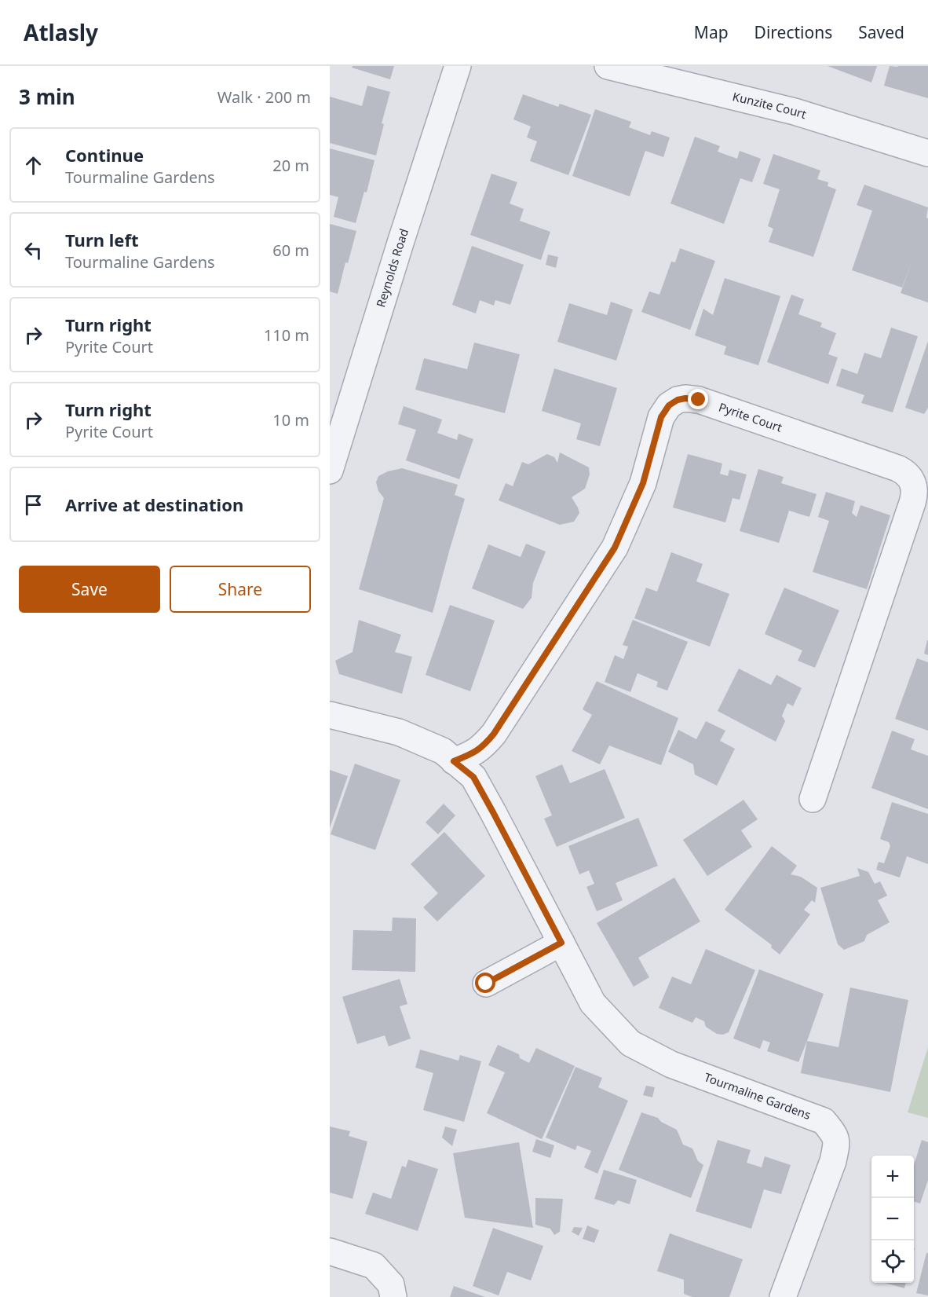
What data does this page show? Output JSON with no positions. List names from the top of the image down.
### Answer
{
  "streets": {
    "street": [
      "Kunzite Court",
      "Reynolds Road",
      "Pyrite Court",
      "Tourmaline Gardens"
    ]
  },
  "crossings": [
    ["Pyrite Court", "Tourmaline Gardens"]
  ],
  "page": {
    "header": "Atlasly",
    "nav": ["Map", "Directions", "Saved"],
    "heading": ["3 min", "Walk · 200 m"],
    "list": [
      ["Continue", "Tourmaline Gardens", "20 m"],
      ["Turn left", "Tourmaline Gardens", "60 m"],
      ["Turn right", "Pyrite Court", "110 m"],
      ["Turn right", "Pyrite Court", "10 m"],
      "Arrive at destination"
    ],
    "buttons": ["Save", "Share"],
    "map_buttons": ["+", "−"]
  }
}
